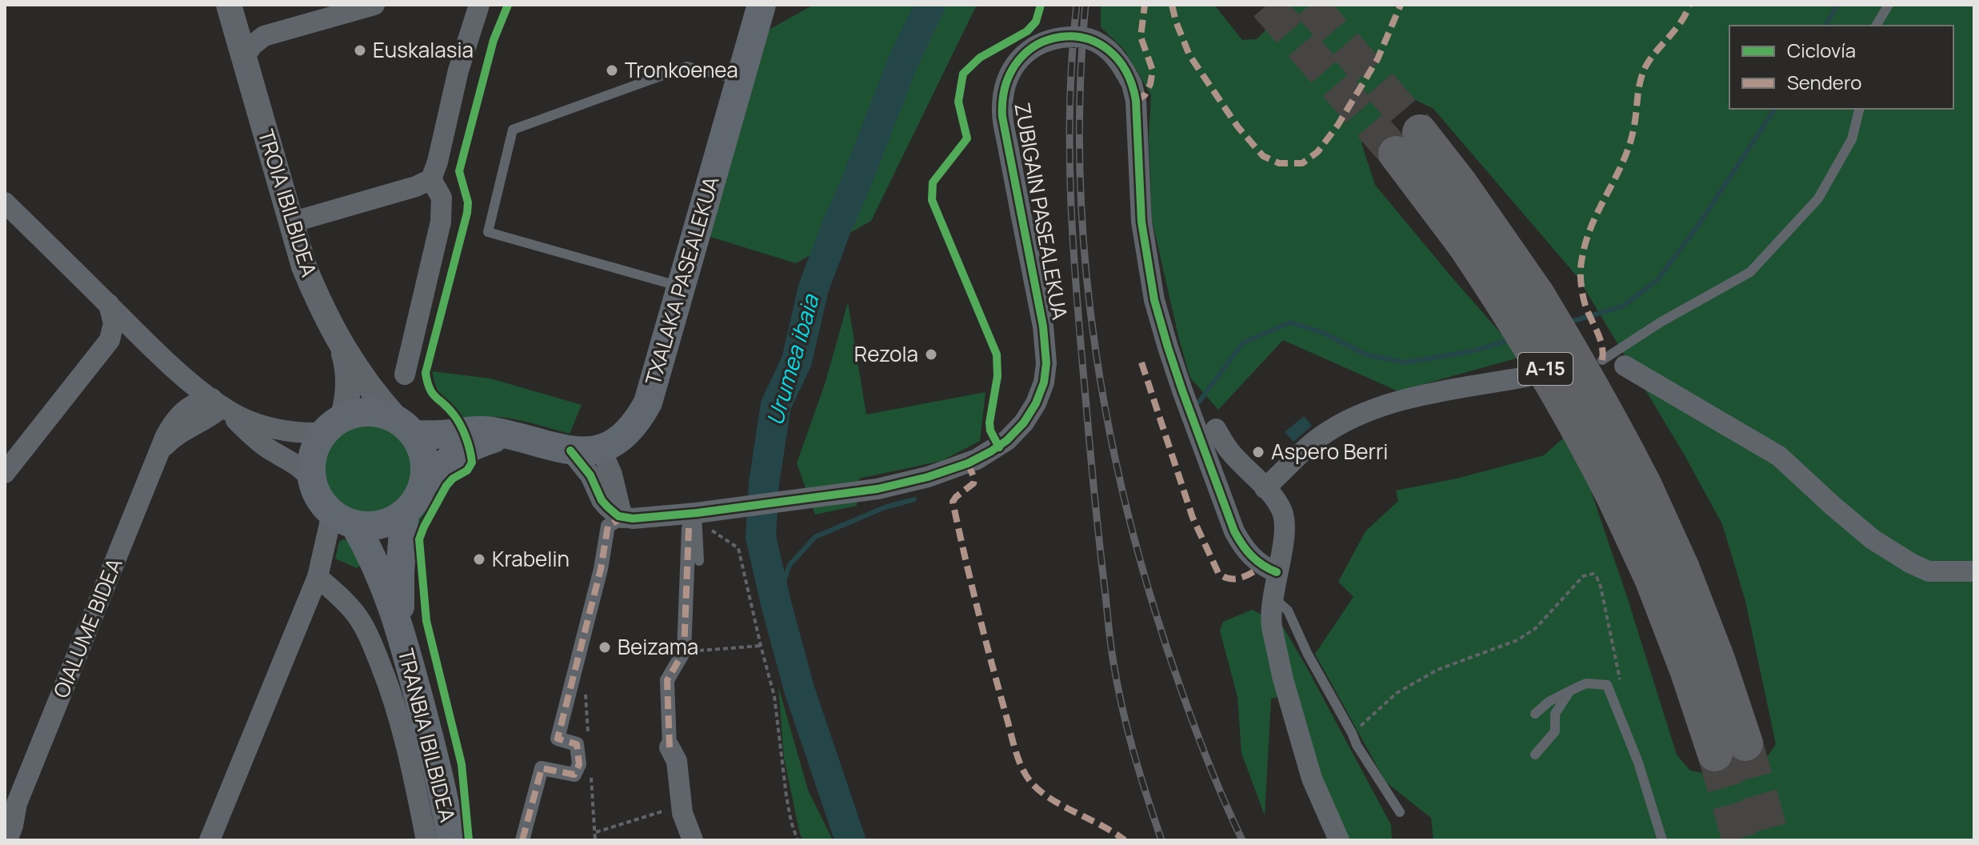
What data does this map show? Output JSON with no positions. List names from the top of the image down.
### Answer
{
  "streets": {
    "highway": ["A-15"],
    "main road": ["TXALAKA PASEALEKUA", "TRANBIA IBILBIDEA"],
    "street": ["TROIA IBILBIDEA", "ZUBIGAIN PASEALEKUA", "OIALUME BIDEA"]
  },
  "crossings": [
    ["TROIA IBILBIDEA", "TXALAKA PASEALEKUA"],
    ["TROIA IBILBIDEA", "TRANBIA IBILBIDEA"],
    ["TXALAKA PASEALEKUA", "TRANBIA IBILBIDEA"]
  ],
  "water": ["Urumea ibaia"],
  "places": [
    "Euskalasia",
    "Tronkoenea",
    "Rezola",
    "Aspero Berri",
    "Krabelin",
    "Beizama"
  ],
  "legend": ["Ciclovía", "Sendero"]
}
